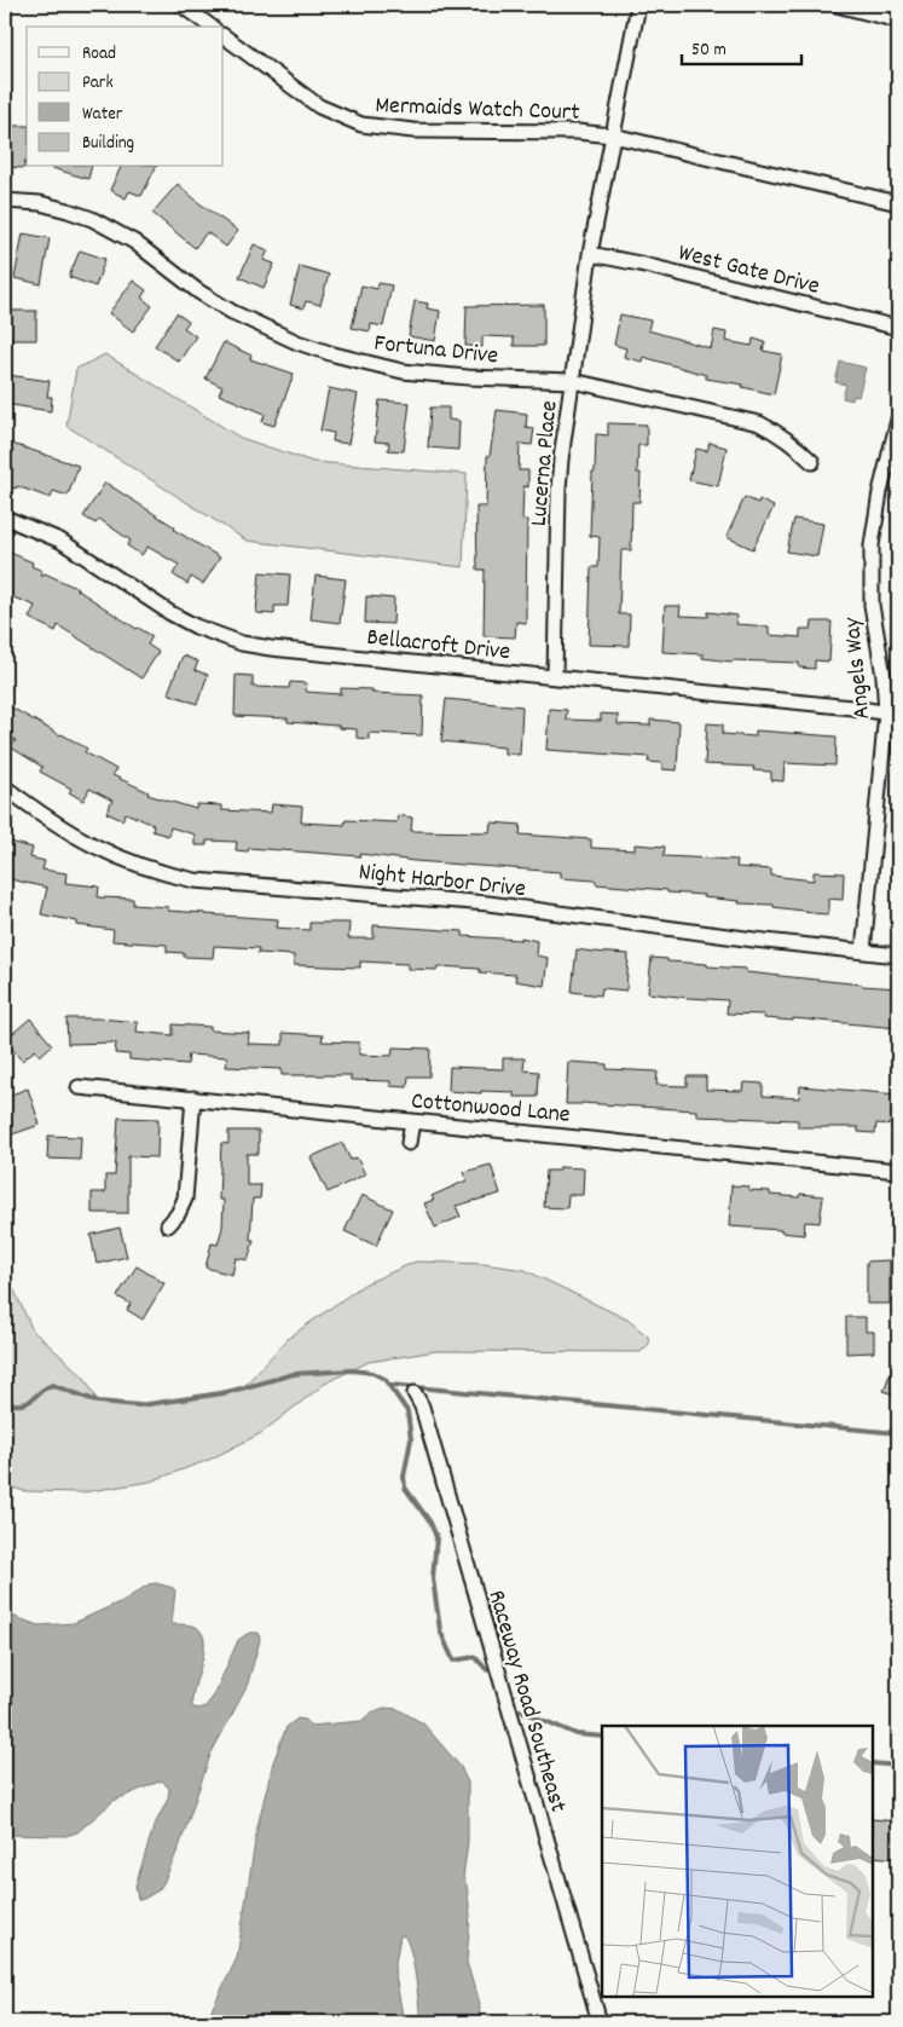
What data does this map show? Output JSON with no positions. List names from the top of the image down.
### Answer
{
  "streets": {
    "street": [
      "Mermaids Watch Court",
      "West Gate Drive",
      "Fortuna Drive",
      "Lucerna Place",
      "Bellacroft Drive",
      "Angels Way",
      "Night Harbor Drive",
      "Cottonwood Lane",
      "Raceway Road Southeast"
    ]
  },
  "crossings": [
    ["Mermaids Watch Court", "Lucerna Place"],
    ["West Gate Drive", "Lucerna Place"],
    ["Fortuna Drive", "Lucerna Place"],
    ["Lucerna Place", "Bellacroft Drive"],
    ["Bellacroft Drive", "Angels Way"],
    ["Angels Way", "Night Harbor Drive"]
  ],
  "legend": [
    "Road",
    "Park",
    "Water",
    "Building"
  ],
  "scale_bar": "50 m"
}
